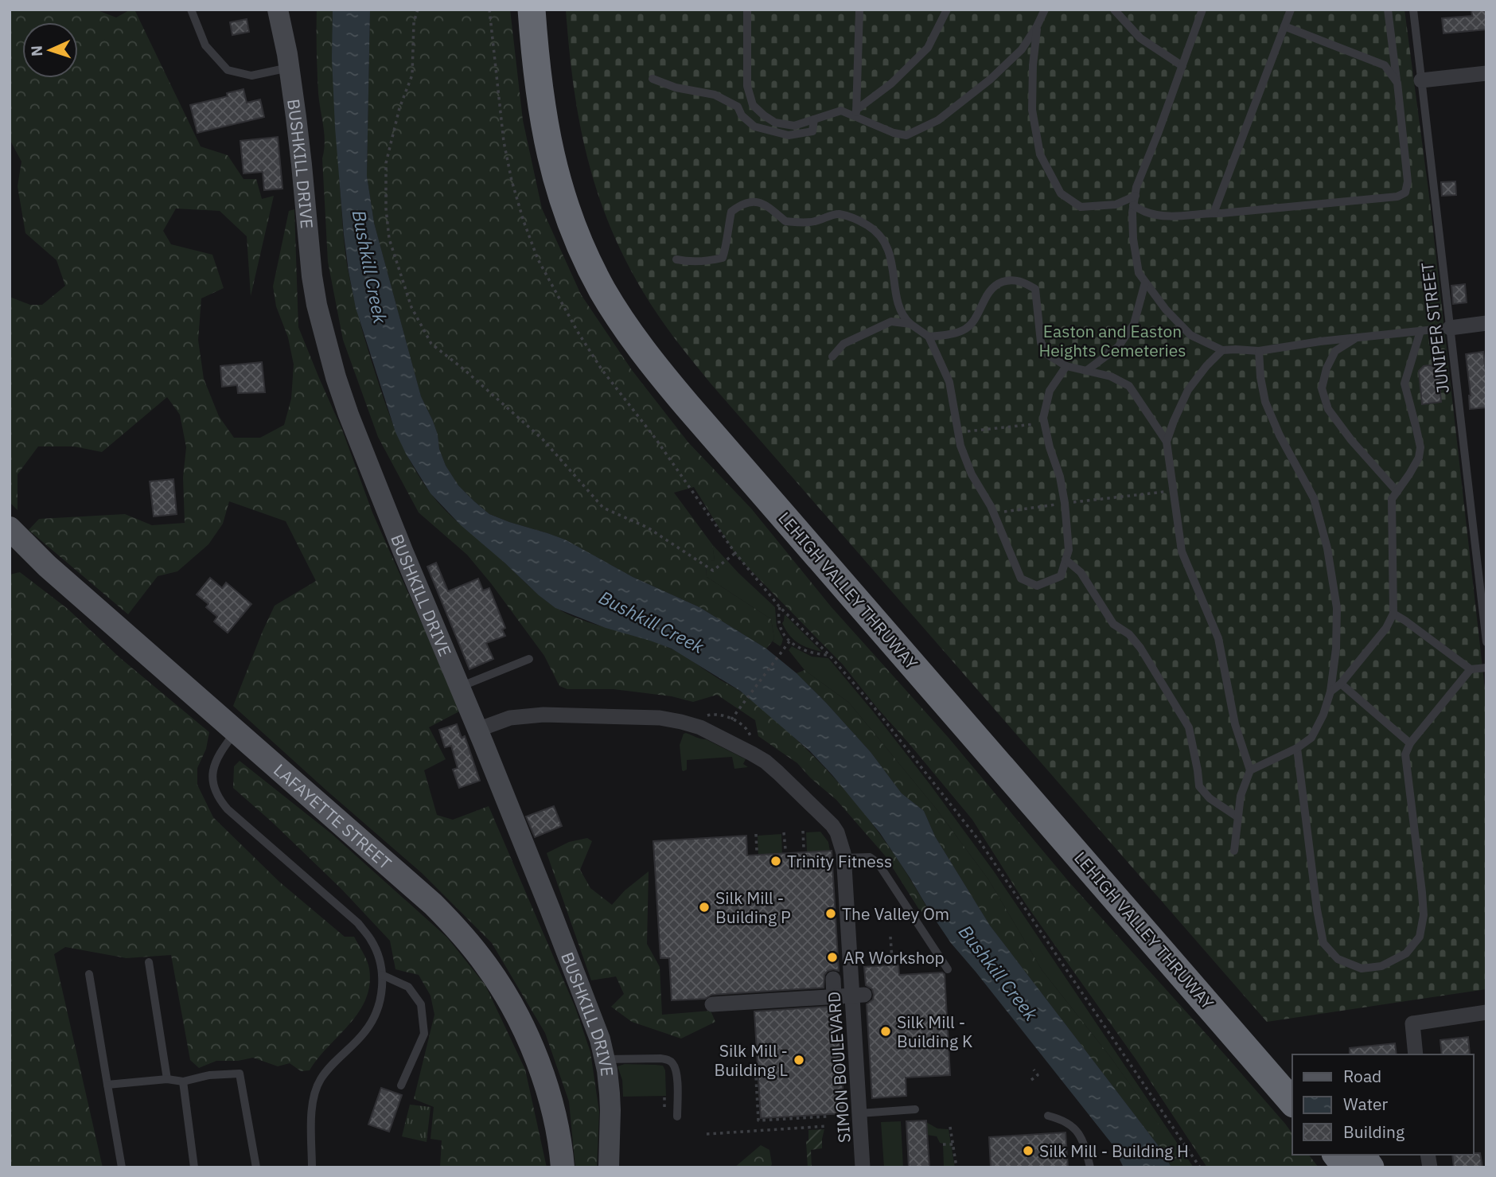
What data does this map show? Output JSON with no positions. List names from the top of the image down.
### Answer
{
  "streets": {
    "highway": ["LEHIGH VALLEY THRUWAY"],
    "main road": ["LAFAYETTE STREET"],
    "street": ["BUSHKILL DRIVE", "SIMON BOULEVARD"],
    "lane": ["JUNIPER STREET"]
  },
  "crossings": [
    ["BUSHKILL DRIVE", "SIMON BOULEVARD"]
  ],
  "water": ["Bushkill Creek"],
  "parks": ["Easton and Easton Heights Cemeteries"],
  "places": [
    "Trinity Fitness",
    "Silk Mill - Building P",
    "The Valley Om",
    "AR Workshop",
    "Silk Mill - Building K",
    "Silk Mill - Building L",
    "Silk Mill - Building H"
  ],
  "legend": ["Road", "Water", "Building"],
  "north": "left"
}
